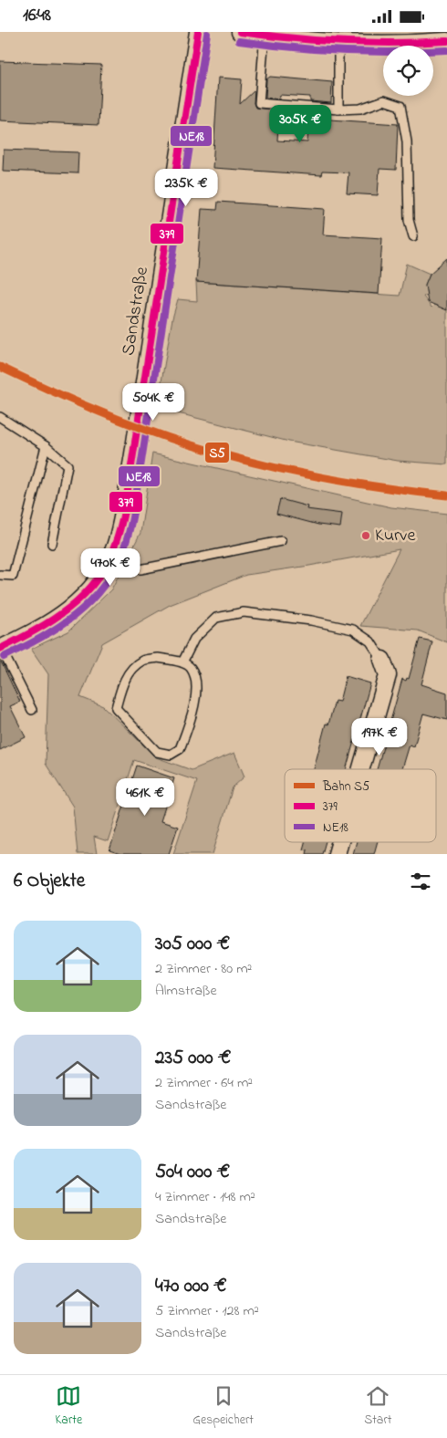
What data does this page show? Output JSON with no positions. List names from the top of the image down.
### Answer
{
  "streets": {
    "street": ["Sandstraße"]
  },
  "places": ["Kurve"],
  "lines": ["transit line 379", "transit line NE18", "rail line S5"],
  "legend": ["Bahn S5", "379", "NE18"],
  "page": {
    "status": "16:48",
    "price": [
      "305K €",
      "235K €",
      "504K €",
      "470K €",
      "197K €",
      "461K €"
    ],
    "heading": "6 Objekte",
    "list": [
      {
        "name": "305 000 €",
        "note": "2 Zimmer · 80 m² · Almstraße"
      },
      {
        "name": "235 000 €",
        "note": "2 Zimmer · 64 m² · Sandstraße"
      },
      {
        "name": "504 000 €",
        "note": "4 Zimmer · 148 m² · Sandstraße"
      },
      {
        "name": "470 000 €",
        "note": "5 Zimmer · 128 m² · Sandstraße"
      }
    ],
    "tabs": ["Karte", "Gespeichert", "Start"]
  }
}
